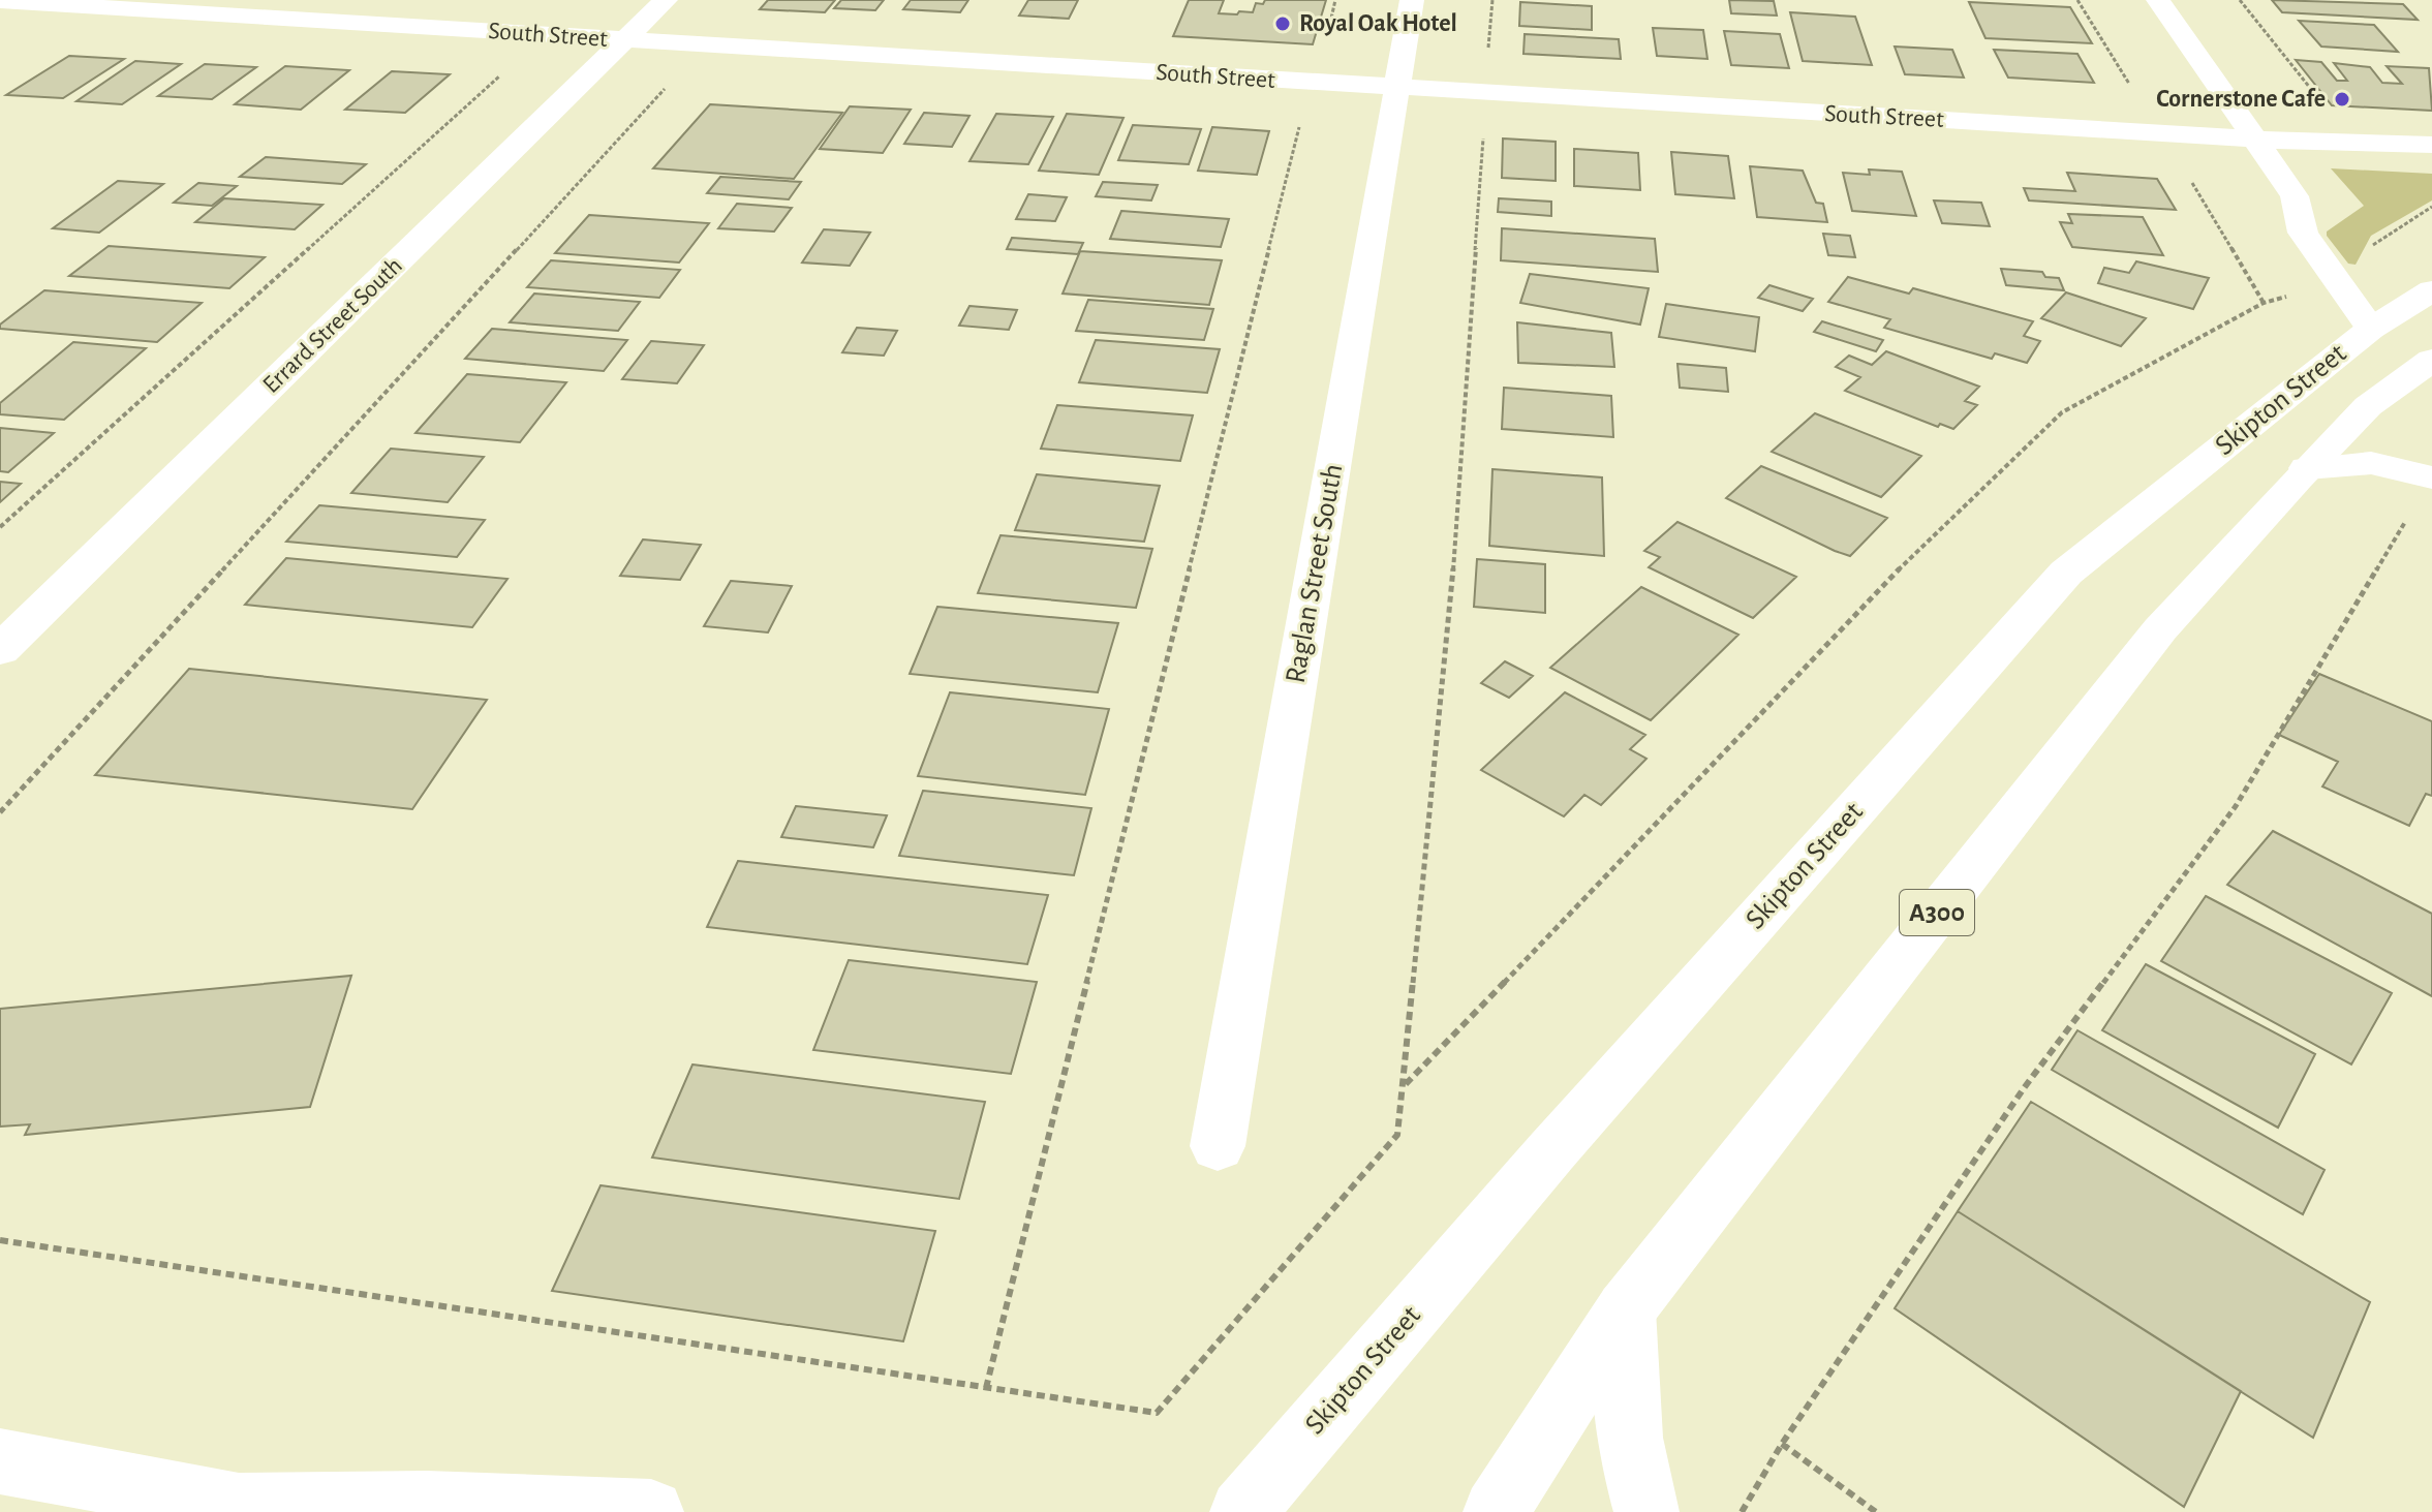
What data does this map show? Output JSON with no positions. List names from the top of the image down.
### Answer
{
  "streets": {
    "main road": [
      "South Street",
      "Errard Street South",
      "Skipton Street",
      "Raglan Street South",
      "A300"
    ]
  },
  "crossings": [
    ["South Street", "Errard Street South"],
    ["South Street", "Raglan Street South"]
  ],
  "places": ["Royal Oak Hotel", "Cornerstone Cafe"]
}
